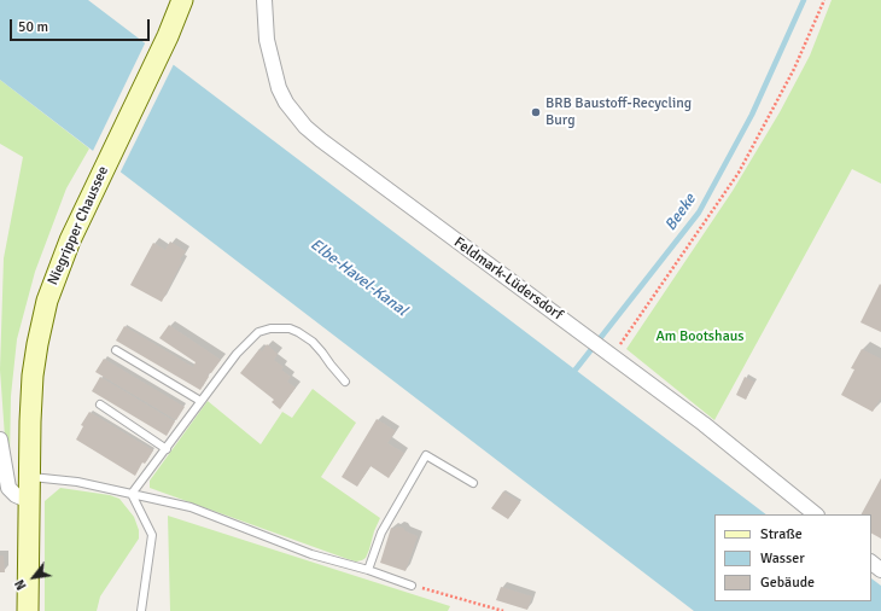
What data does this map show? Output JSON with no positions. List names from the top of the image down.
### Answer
{
  "streets": {
    "main road": ["Niegripper Chaussee"],
    "street": ["Feldmark-Lüdersdorf"]
  },
  "water": ["Beeke", "Elbe-Havel-Kanal"],
  "parks": ["Am Bootshaus"],
  "places": ["BRB Baustoff-Recycling Burg"],
  "legend": ["Straße", "Wasser", "Gebäude"],
  "scale_bar": "50 m",
  "north": "bottom left"
}
